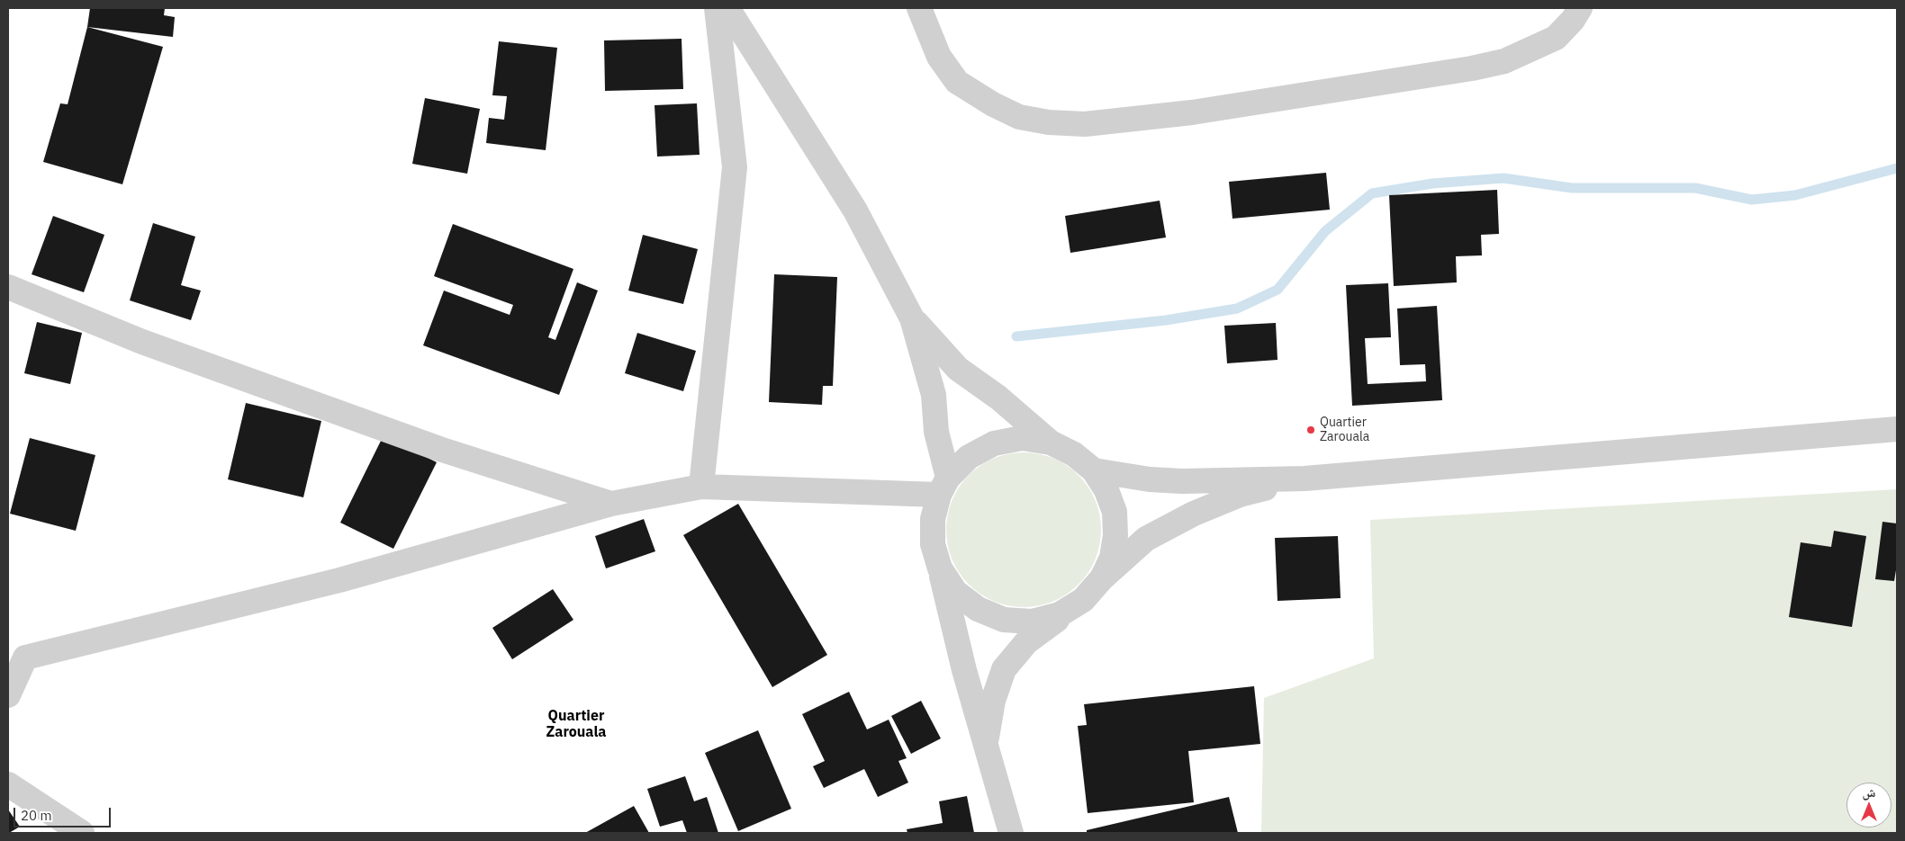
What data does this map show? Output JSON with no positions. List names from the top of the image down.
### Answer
{
  "districts": ["Quartier Zarouala"],
  "places": ["Quartier Zarouala"],
  "scale_bar": "20 m",
  "north": "top"
}
